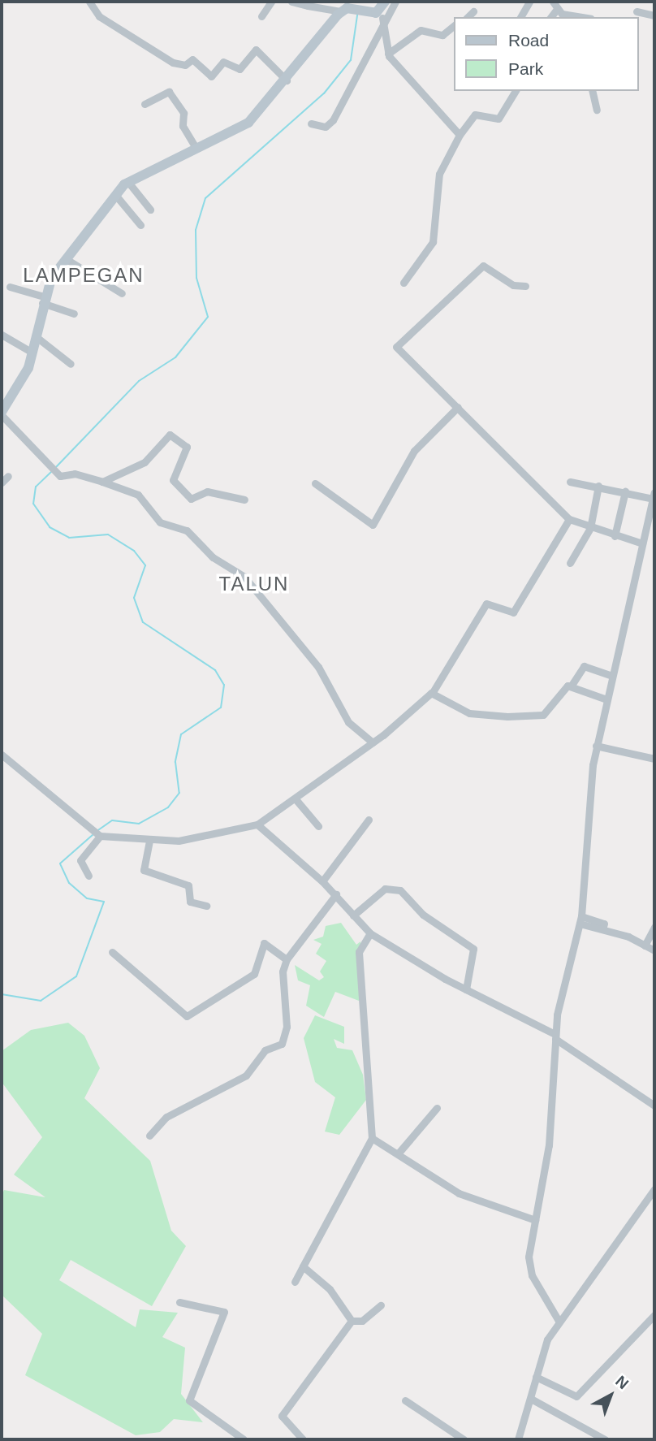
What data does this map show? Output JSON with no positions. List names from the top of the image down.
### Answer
{
  "districts": ["LAMPEGAN", "TALUN"],
  "legend": ["Road", "Park"],
  "north": "top right"
}
